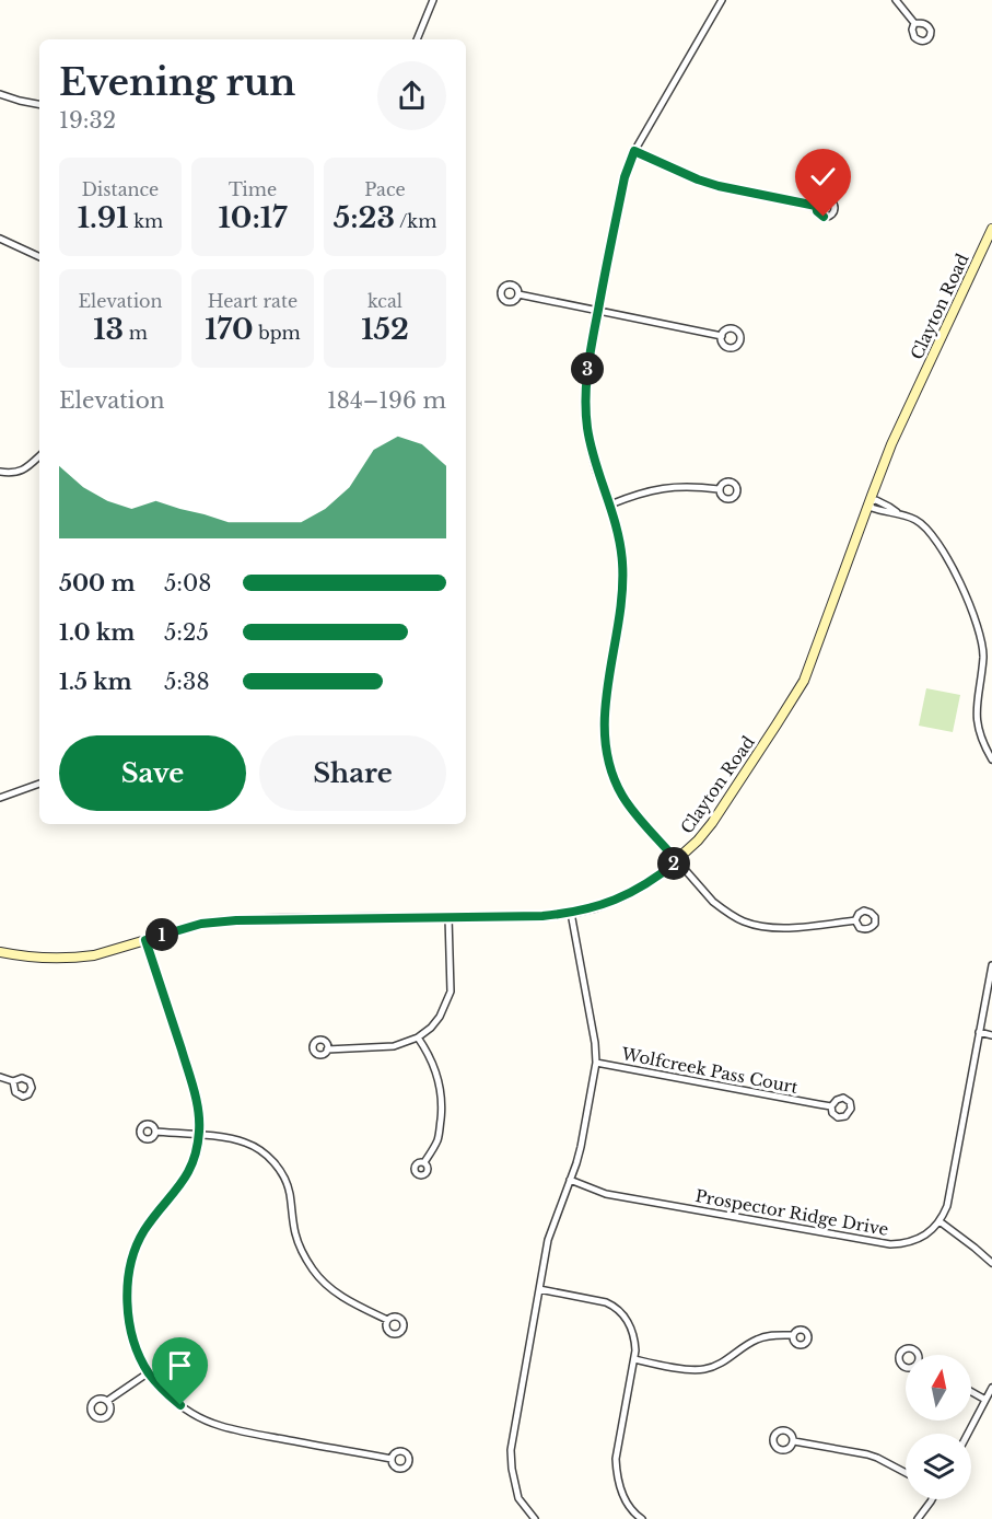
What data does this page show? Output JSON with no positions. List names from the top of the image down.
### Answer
{
  "streets": {
    "main road": ["Clayton Road"],
    "street": ["Wolfcreek Pass Court", "Prospector Ridge Drive"]
  },
  "north": "top",
  "page": {
    "heading": ["Evening run", "19:32"],
    "stats": [
      ["Distance", "1.91 km"],
      ["Time", "10:17"],
      ["Pace", "5:23 /km"],
      ["Elevation", "13 m"],
      ["Heart rate", "170 bpm"],
      ["kcal", "152"]
    ],
    "pins": ["3", "2", "1"],
    "chart": ["Elevation", "184–196 m"],
    "list": [
      {
        "name": "500 m",
        "note": "5:08"
      },
      {
        "name": "1.0 km",
        "note": "5:25"
      },
      {
        "name": "1.5 km",
        "note": "5:38"
      }
    ],
    "buttons": ["Save", "Share"]
  }
}
